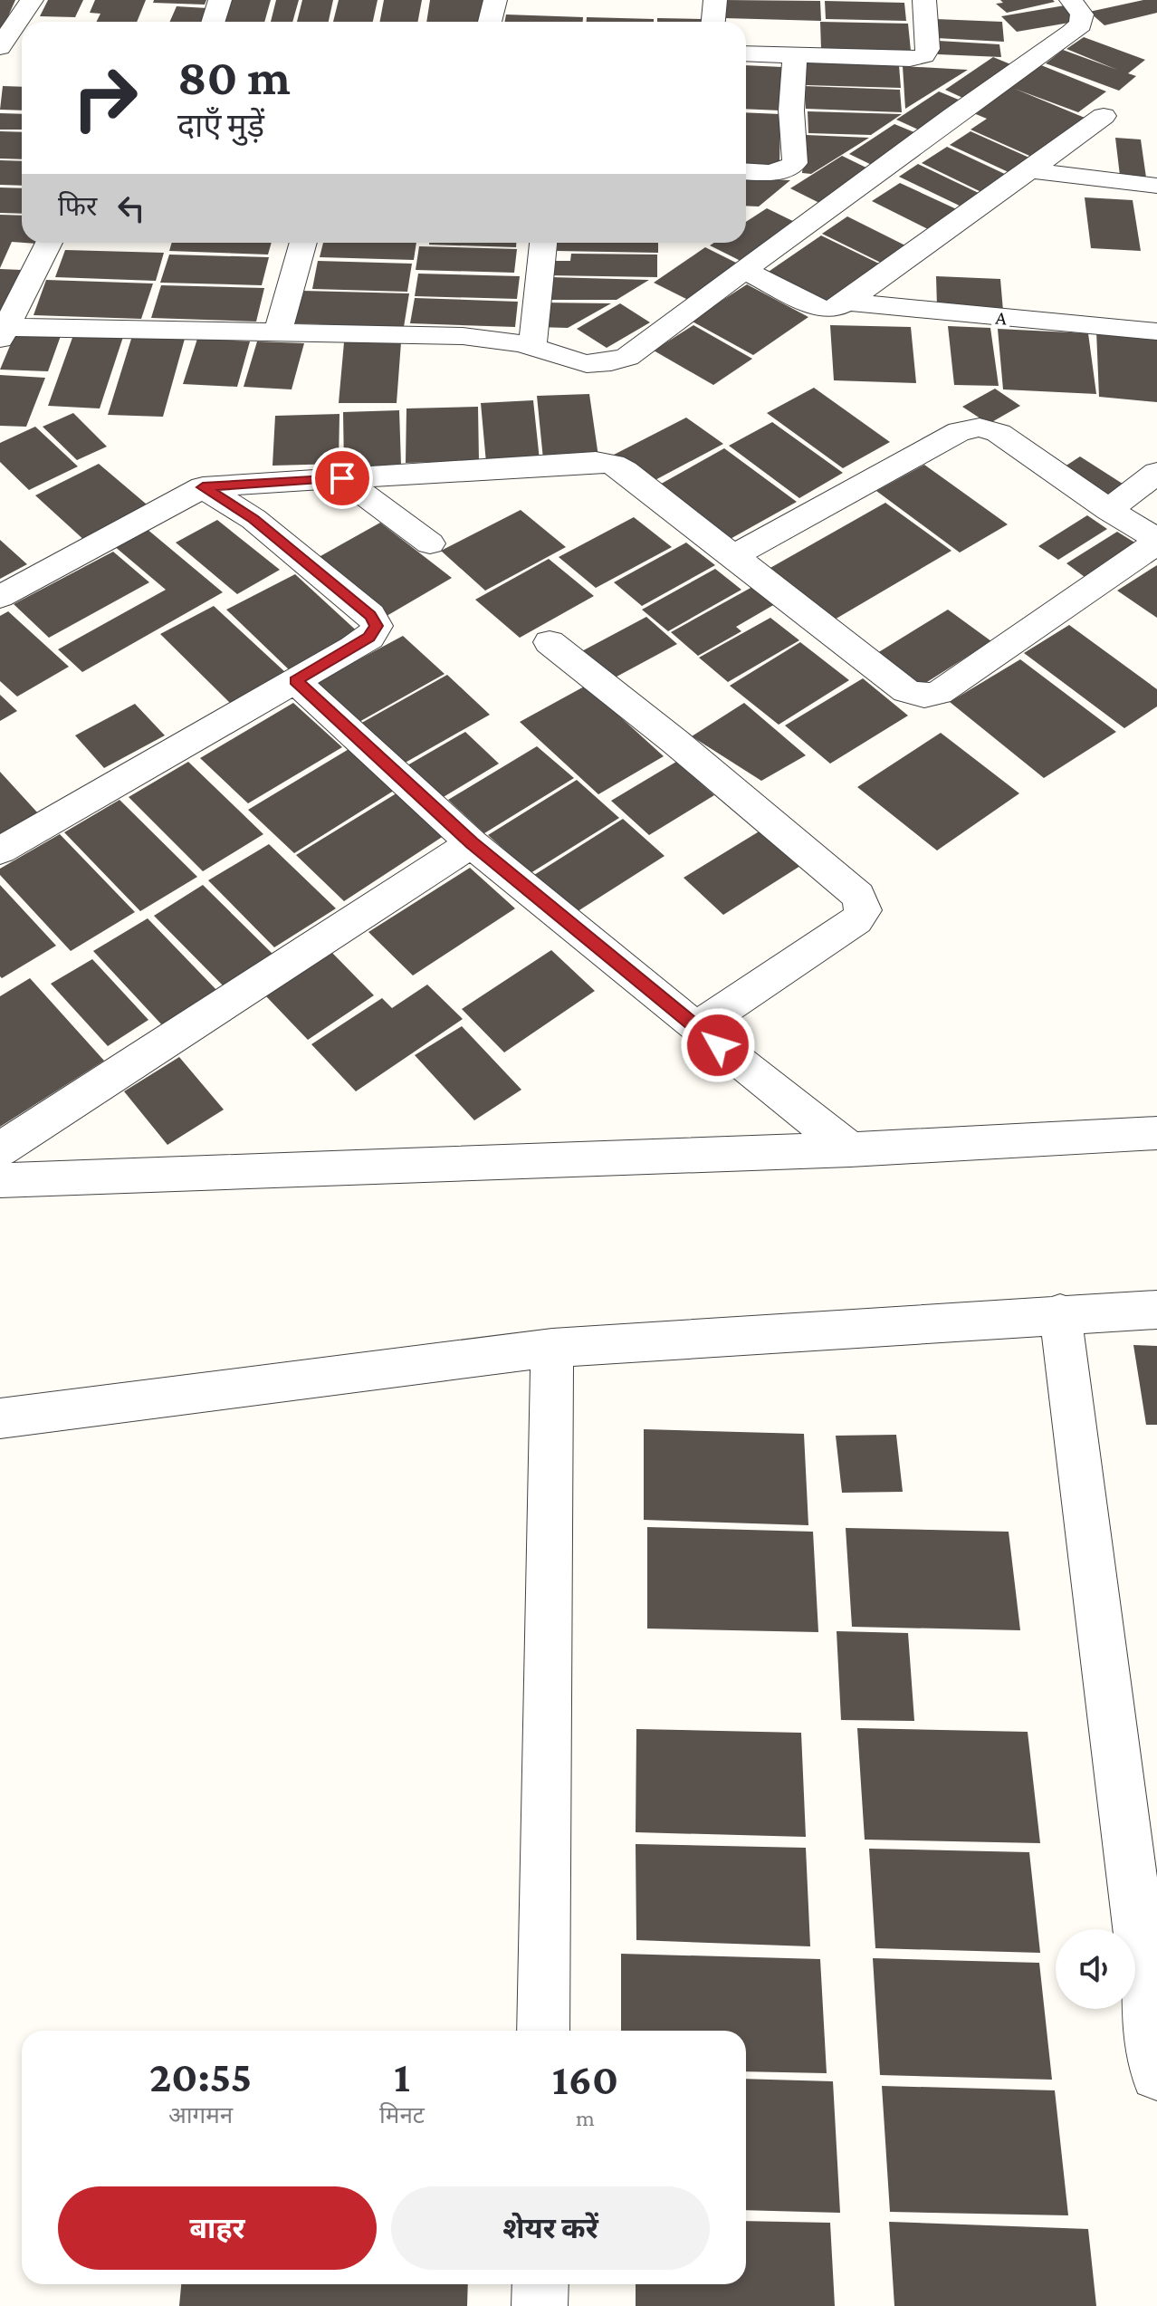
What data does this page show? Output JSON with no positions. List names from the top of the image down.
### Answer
{
  "streets": {
    "street": ["A"]
  },
  "page": {
    "turn": ["80 m", "दाएँ मुड़ें"],
    "then": "फिर",
    "eta": [
      "20:55",
      "आगमन",
      "1",
      "मिनट",
      "160",
      "m"
    ],
    "buttons": ["बाहर", "शेयर करें"]
  }
}
